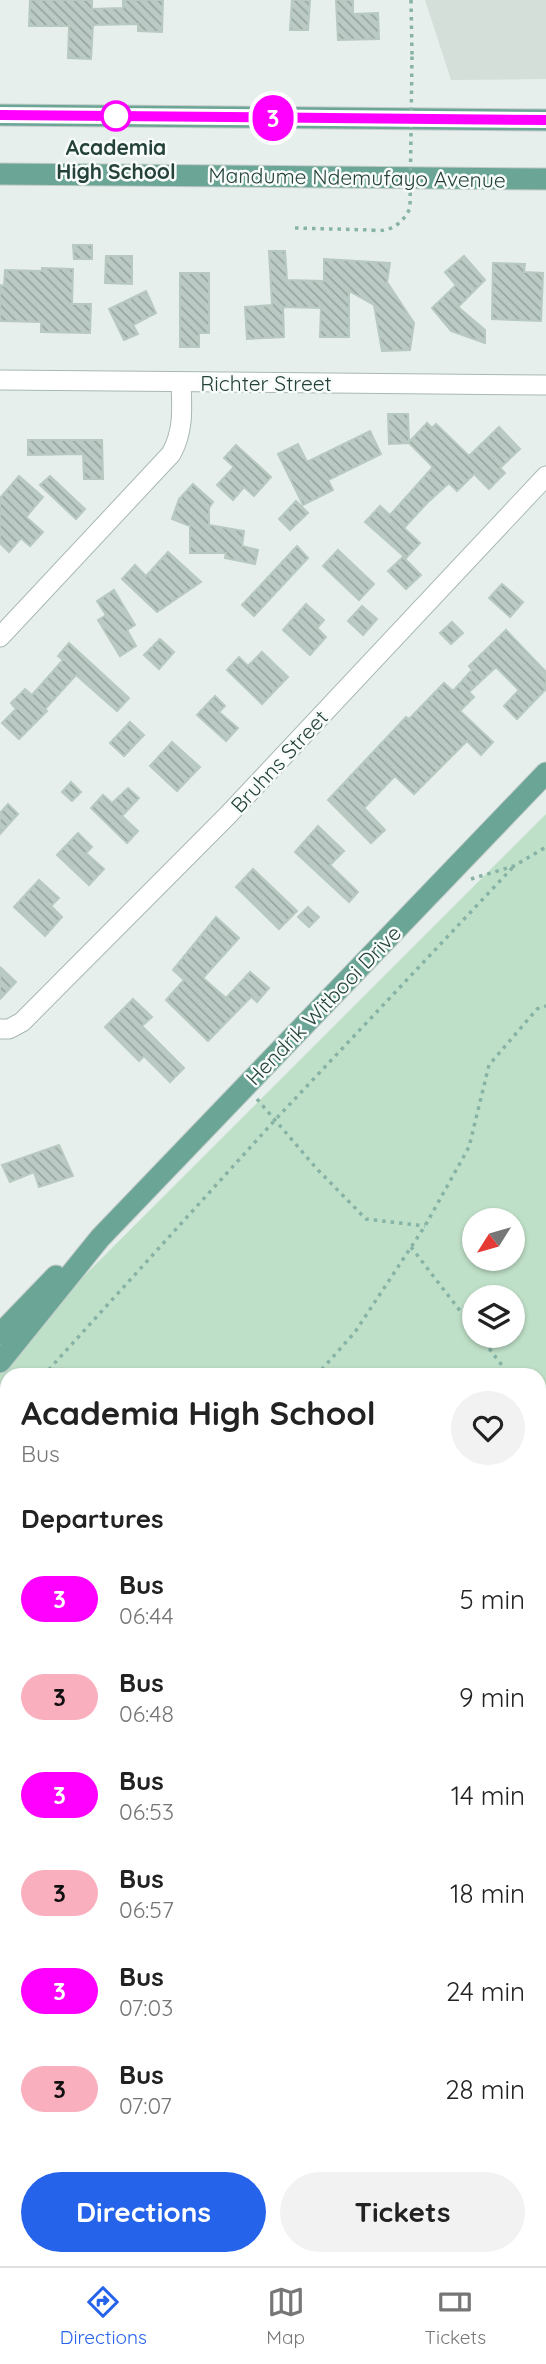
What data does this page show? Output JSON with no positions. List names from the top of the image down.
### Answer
{
  "streets": {
    "main road": ["Mandume Ndemufayo Avenue", "Hendrik Witbooi Drive"],
    "street": ["Richter Street", "Bruhns Street"]
  },
  "places": ["Academia High School"],
  "lines": ["bus line 3"],
  "north": "bottom left",
  "page": {
    "on_map": "3",
    "heading": [
      ["Academia High School", "Bus"],
      "Departures"
    ],
    "list": [
      {
        "mark": "3",
        "name": "Bus",
        "note": "06:44",
        "value": "5 min"
      },
      {
        "mark": "3",
        "name": "Bus",
        "note": "06:48",
        "value": "9 min"
      },
      {
        "mark": "3",
        "name": "Bus",
        "note": "06:53",
        "value": "14 min"
      },
      {
        "mark": "3",
        "name": "Bus",
        "note": "06:57",
        "value": "18 min"
      },
      {
        "mark": "3",
        "name": "Bus",
        "note": "07:03",
        "value": "24 min"
      },
      {
        "mark": "3",
        "name": "Bus",
        "note": "07:07",
        "value": "28 min"
      }
    ],
    "buttons": ["Directions", "Tickets"],
    "tabs": ["Directions", "Map", "Tickets"]
  }
}
